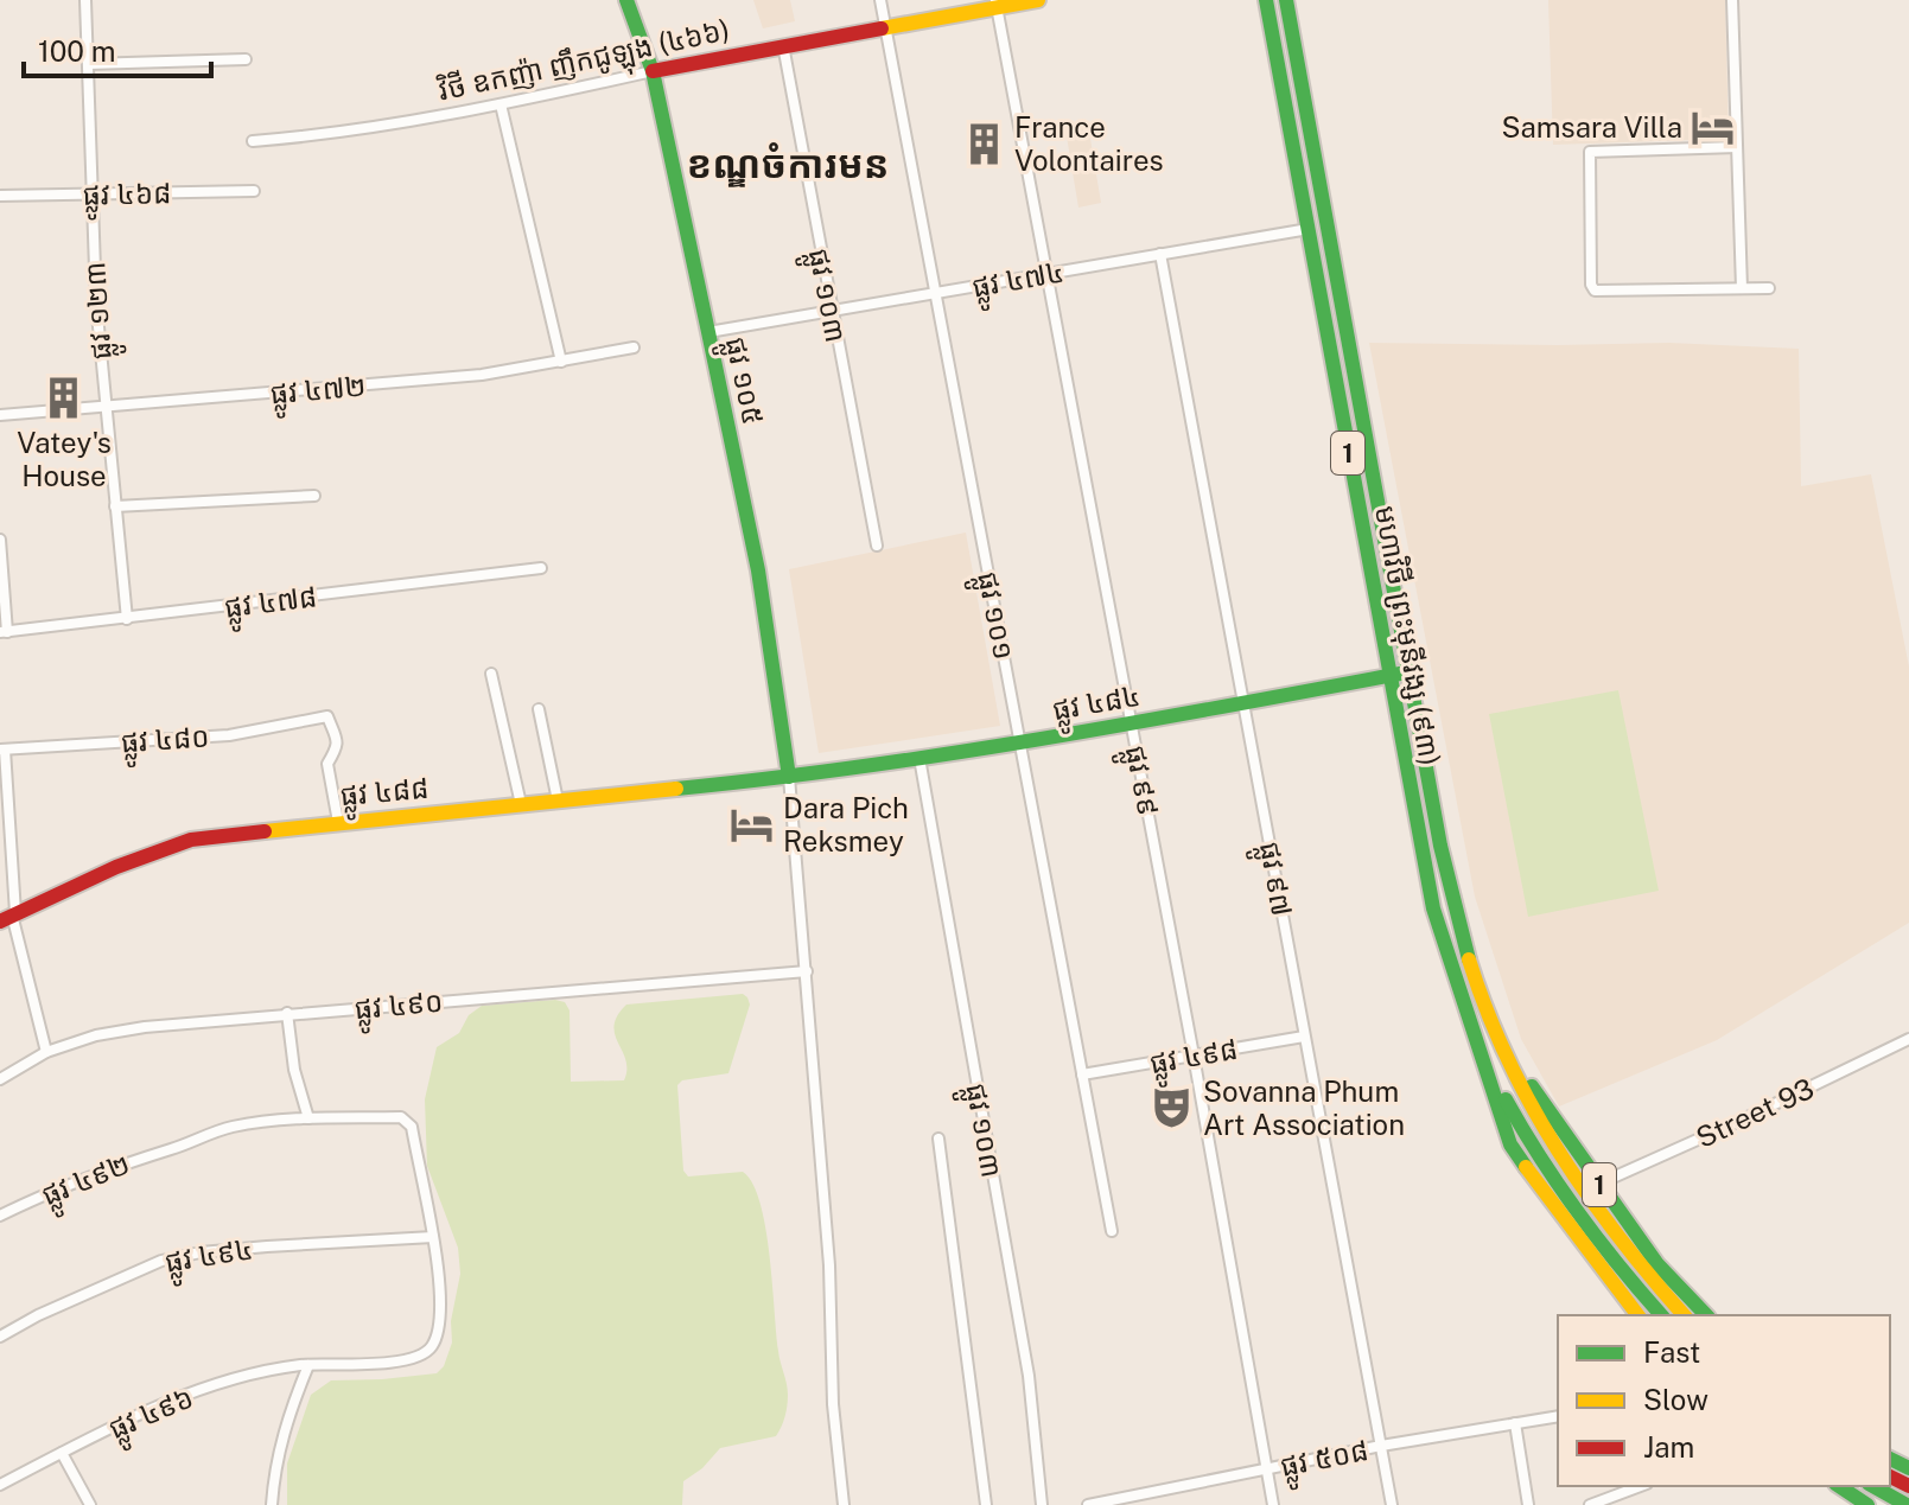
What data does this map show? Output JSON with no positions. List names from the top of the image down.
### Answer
{
  "streets": {
    "main road": [
      "វិថី ឧកញ៉ា ញឹកជូឡុង (៤៦៦)",
      "ផ្លូវ ១០៥",
      "1",
      "មហាវិថី ព្រះមុនីវង្ស (៩៣)",
      "ផ្លូវ ៤៨៤",
      "ផ្លូវ ៤៨៨"
    ],
    "street": [
      "ផ្លូវ ៤៦៨",
      "ផ្លូវ ៤៧៤",
      "ផ្លូវ ១០៣",
      "ផ្លូវ ១២៣",
      "ផ្លូវ ៤៧២",
      "ផ្លូវ ៤៧៨",
      "ផ្លូវ ១០១",
      "ផ្លូវ ៤៨០",
      "ផ្លូវ ៩៩",
      "ផ្លូវ ៩៧",
      "ផ្លូវ ៤៩០",
      "ផ្លូវ ៤៩៨",
      "Street 93",
      "ផ្លូវ ៤៩២",
      "ផ្លូវ ៤៩៤",
      "ផ្លូវ ៤៩៦",
      "ផ្លូវ ៥០៨"
    ]
  },
  "crossings": [
    ["វិថី ឧកញ៉ា ញឹកជូឡុង (៤៦៦)", "ផ្លូវ ១០៣"],
    ["វិថី ឧកញ៉ា ញឹកជូឡុង (៤៦៦)", "ផ្លូវ ១០៥"],
    ["វិថី ឧកញ៉ា ញឹកជូឡុង (៤៦៦)", "ផ្លូវ ១០១"],
    ["វិថី ឧកញ៉ា ញឹកជូឡុង (៤៦៦)", "ផ្លូវ ៩៩"],
    ["ផ្លូវ ៤៦៨", "ផ្លូវ ១២៣"],
    ["ផ្លូវ ៤៧៤", "ផ្លូវ ១០៣"],
    ["ផ្លូវ ៤៧៤", "ផ្លូវ ១០៥"],
    ["ផ្លូវ ៤៧៤", "ផ្លូវ ១០១"],
    ["ផ្លូវ ៤៧៤", "មហាវិថី ព្រះមុនីវង្ស (៩៣)"],
    ["ផ្លូវ ៤៧៤", "ផ្លូវ ៩៩"],
    ["ផ្លូវ ៤៧៤", "ផ្លូវ ៩៧"],
    ["ផ្លូវ ១០៣", "ផ្លូវ ៤៨៤"],
    ["ផ្លូវ ១២៣", "ផ្លូវ ៤៧២"],
    ["ផ្លូវ ១២៣", "ផ្លូវ ៤៧៨"],
    ["ផ្លូវ ១០៥", "ផ្លូវ ៤៨៤"],
    ["ផ្លូវ ១០៥", "ផ្លូវ ៤៨៨"],
    ["1", "មហាវិថី ព្រះមុនីវង្ស (៩៣)"],
    ["1", "Street 93"],
    ["ផ្លូវ ១០១", "ផ្លូវ ៤៨៤"],
    ["ផ្លូវ ១០១", "ផ្លូវ ៤៩៨"],
    ["មហាវិថី ព្រះមុនីវង្ស (៩៣)", "ផ្លូវ ៤៨៤"],
    ["ផ្លូវ ៤៨៤", "ផ្លូវ ៩៩"],
    ["ផ្លូវ ៤៨៤", "ផ្លូវ ៤៨៨"],
    ["ផ្លូវ ៤៨៤", "ផ្លូវ ៩៧"],
    ["ផ្លូវ ៤៨០", "ផ្លូវ ៤៨៨"],
    ["ផ្លូវ ៩៩", "ផ្លូវ ៤៩៨"],
    ["ផ្លូវ ៩៩", "ផ្លូវ ៥០៨"],
    ["ផ្លូវ ៩៧", "ផ្លូវ ៤៩៨"],
    ["ផ្លូវ ៩៧", "ផ្លូវ ៥០៨"],
    ["ផ្លូវ ៤៩២", "ផ្លូវ ៤៩៤"],
    ["ផ្លូវ ៤៩២", "ផ្លូវ ៤៩៦"],
    ["ផ្លូវ ៤៩៤", "ផ្លូវ ៤៩៦"]
  ],
  "districts": ["ខណ្ឌចំការមន"],
  "places": {
    "hotel": ["Samsara Villa", "Dara Pich Reksmey"],
    "building": ["France Volontaires", "Vatey's House"],
    "theatre": ["Sovanna Phum Art Association"]
  },
  "legend": ["Fast", "Slow", "Jam"],
  "scale_bar": "100 m"
}
